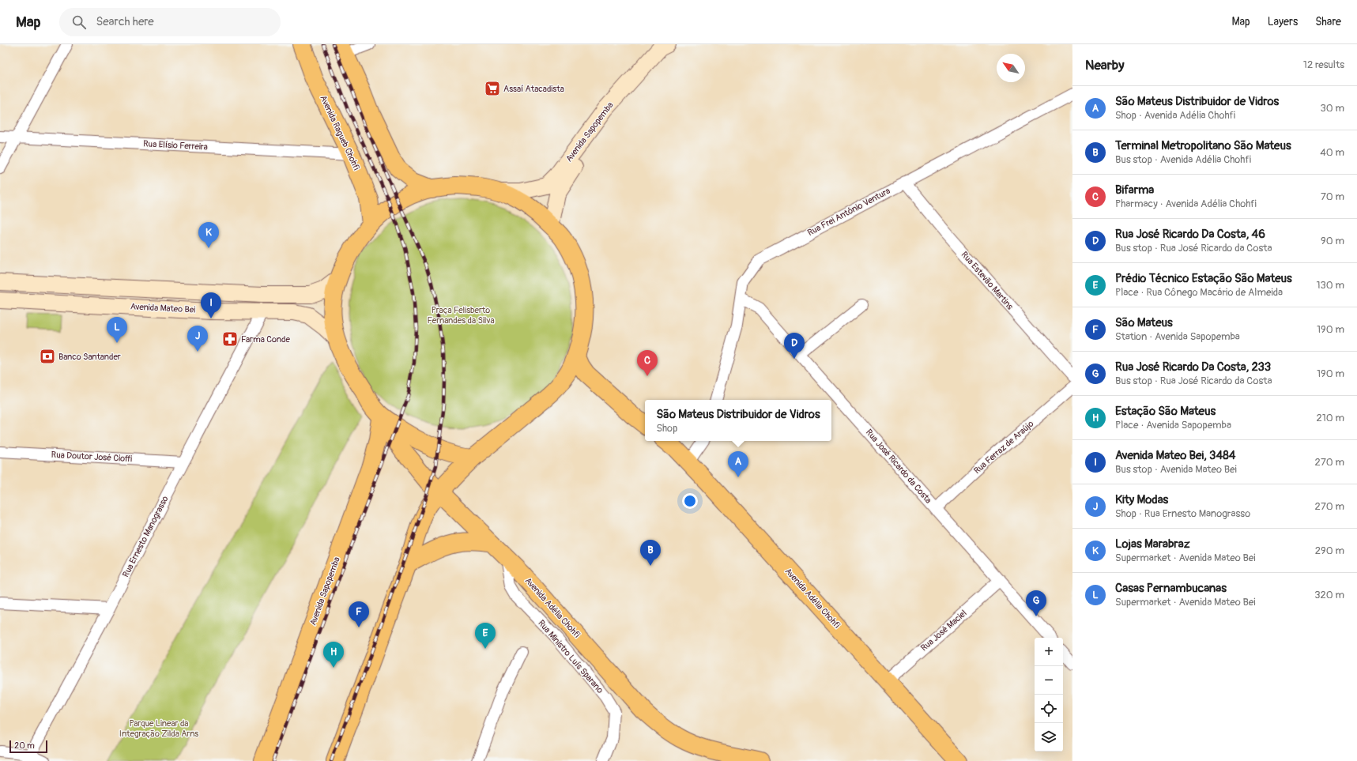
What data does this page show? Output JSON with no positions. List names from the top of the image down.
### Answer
{
  "streets": {
    "main road": [
      "Avenida Sapopemba",
      "Avenida Ragueb Chohfi",
      "Avenida Mateo Bei",
      "Avenida Adélia Chohfi"
    ],
    "street": [
      "Rua Elísio Ferreira",
      "Rua Frei Antônio Ventura",
      "Rua Estevão Martins",
      "Rua Ferraz de Araújo",
      "Rua Doutor José Cioffi",
      "Rua José Ricardo da Costa",
      "Rua Ernesto Manograsso",
      "Rua José Maciel",
      "Rua Ministro Luís Sparano"
    ]
  },
  "crossings": [
    ["Avenida Sapopemba", "Avenida Adélia Chohfi"],
    ["Avenida Ragueb Chohfi", "Rua Elísio Ferreira"],
    ["Rua Frei Antônio Ventura", "Rua Estevão Martins"],
    ["Rua Frei Antônio Ventura", "Rua José Ricardo da Costa"],
    ["Avenida Mateo Bei", "Rua Ernesto Manograsso"],
    ["Rua Ferraz de Araújo", "Rua José Ricardo da Costa"],
    ["Rua Doutor José Cioffi", "Rua Ernesto Manograsso"],
    ["Rua José Ricardo da Costa", "Rua José Maciel"],
    ["Avenida Adélia Chohfi", "Rua José Maciel"],
    ["Avenida Adélia Chohfi", "Rua Ministro Luís Sparano"]
  ],
  "parks": ["Praça Felisberto Fernandes da Silva", "Parque Linear da Integração Zilda Arns"],
  "places": {
    "supermarket": ["Assaí Atacadista"],
    "pharmacy": ["Farma Conde"],
    "bank": ["Banco Santander"]
  },
  "scale_bar": "20 m",
  "north": "top left",
  "page": {
    "header": "Map",
    "search": "Search here",
    "nav": ["Map", "Layers", "Share"],
    "heading": ["Nearby", "12 results"],
    "list": [
      {
        "mark": "A",
        "name": "São Mateus Distribuidor de Vidros",
        "note": "Shop · Avenida Adélia Chohfi",
        "value": "30 m"
      },
      {
        "mark": "B",
        "name": "Terminal Metropolitano São Mateus",
        "note": "Bus stop · Avenida Adélia Chohfi",
        "value": "40 m"
      },
      {
        "mark": "C",
        "name": "Bifarma",
        "note": "Pharmacy · Avenida Adélia Chohfi",
        "value": "70 m"
      },
      {
        "mark": "D",
        "name": "Rua José Ricardo Da Costa, 46",
        "note": "Bus stop · Rua José Ricardo da Costa",
        "value": "90 m"
      },
      {
        "mark": "E",
        "name": "Prédio Técnico Estação São Mateus",
        "note": "Place · Rua Cônego Macário de Almeida",
        "value": "130 m"
      },
      {
        "mark": "F",
        "name": "São Mateus",
        "note": "Station · Avenida Sapopemba",
        "value": "190 m"
      },
      {
        "mark": "G",
        "name": "Rua José Ricardo Da Costa, 233",
        "note": "Bus stop · Rua José Ricardo da Costa",
        "value": "190 m"
      },
      {
        "mark": "H",
        "name": "Estação São Mateus",
        "note": "Place · Avenida Sapopemba",
        "value": "210 m"
      },
      {
        "mark": "I",
        "name": "Avenida Mateo Bei, 3484",
        "note": "Bus stop · Avenida Mateo Bei",
        "value": "270 m"
      },
      {
        "mark": "J",
        "name": "Kity Modas",
        "note": "Shop · Rua Ernesto Manograsso",
        "value": "270 m"
      },
      {
        "mark": "K",
        "name": "Lojas Marabraz",
        "note": "Supermarket · Avenida Mateo Bei",
        "value": "290 m"
      },
      {
        "mark": "L",
        "name": "Casas Pernambucanas",
        "note": "Supermarket · Avenida Mateo Bei",
        "value": "320 m"
      }
    ],
    "pins": [
      "K",
      "I",
      "L",
      "J",
      "D",
      "C",
      "A",
      "B",
      "G",
      "F",
      "E",
      "H"
    ],
    "popup": ["São Mateus Distribuidor de Vidros", "Shop"],
    "map_buttons": ["+", "−"],
    "scale": "20 m"
  }
}
